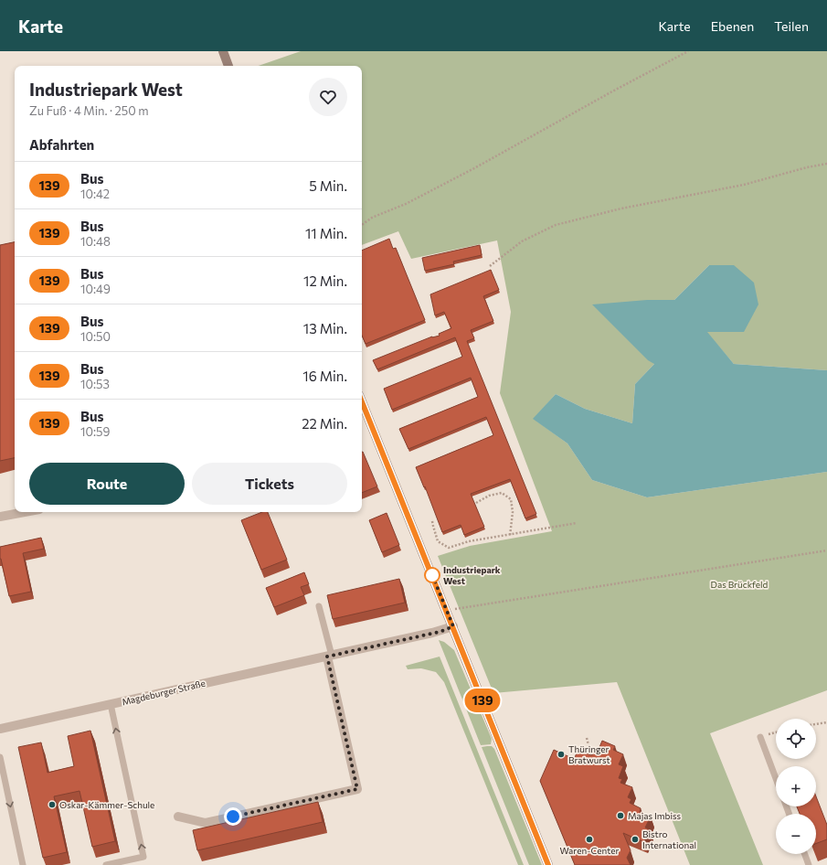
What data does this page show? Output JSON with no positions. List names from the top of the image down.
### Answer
{
  "streets": {
    "street": ["Magdeburger Straße"]
  },
  "parks": ["Das Brückfeld"],
  "places": [
    "Industriepark West",
    "Thüringer Bratwurst",
    "Oskar-Kämmer-Schule",
    "Majas Imbiss",
    "Waren-Center",
    "Bistro International"
  ],
  "lines": ["bus line 139"],
  "page": {
    "header": "Karte",
    "nav": ["Karte", "Ebenen", "Teilen"],
    "on_map": "139",
    "heading": [
      ["Industriepark West", "Zu Fuß · 4 Min. · 250 m"],
      "Abfahrten"
    ],
    "list": [
      {
        "mark": "139",
        "name": "Bus",
        "note": "10:42",
        "value": "5 Min."
      },
      {
        "mark": "139",
        "name": "Bus",
        "note": "10:48",
        "value": "11 Min."
      },
      {
        "mark": "139",
        "name": "Bus",
        "note": "10:49",
        "value": "12 Min."
      },
      {
        "mark": "139",
        "name": "Bus",
        "note": "10:50",
        "value": "13 Min."
      },
      {
        "mark": "139",
        "name": "Bus",
        "note": "10:53",
        "value": "16 Min."
      },
      {
        "mark": "139",
        "name": "Bus",
        "note": "10:59",
        "value": "22 Min."
      }
    ],
    "buttons": ["Route", "Tickets"],
    "map_buttons": ["+", "−"]
  }
}
